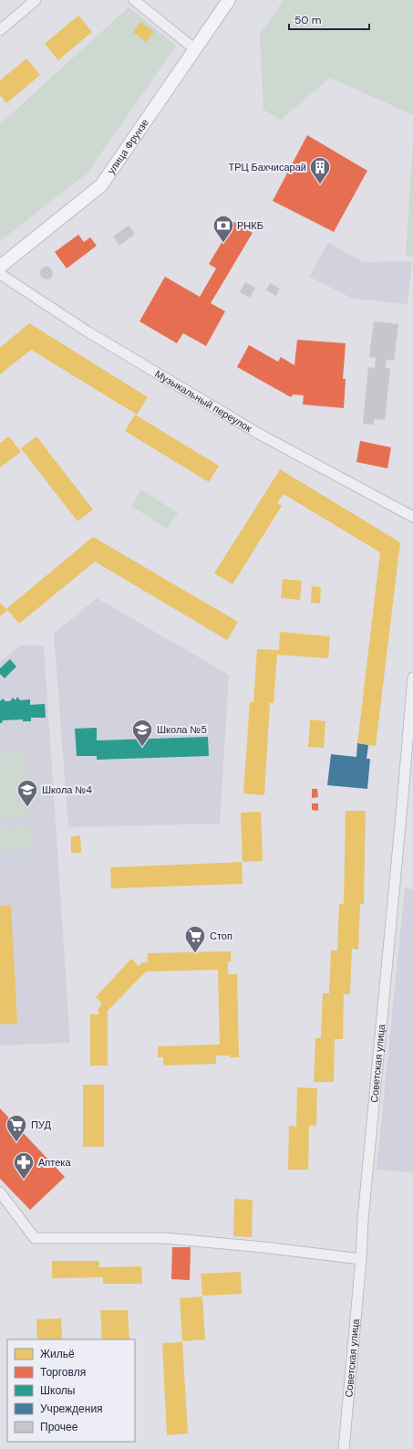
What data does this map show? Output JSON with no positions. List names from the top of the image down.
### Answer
{
  "streets": {
    "main road": ["улица Фрунзе"],
    "street": ["Музыкальный переулок", "Советская улица"]
  },
  "places": {
    "building": ["ТРЦ Бахчисарай"],
    "bank": ["РНКБ"],
    "school or university": ["Школа №5", "Школа №4"],
    "supermarket": ["Стоп", "ПУД"],
    "pharmacy": ["Аптека"]
  },
  "legend": [
    "Жильё",
    "Торговля",
    "Школы",
    "Учреждения",
    "Прочее"
  ],
  "scale_bar": "50 m"
}
